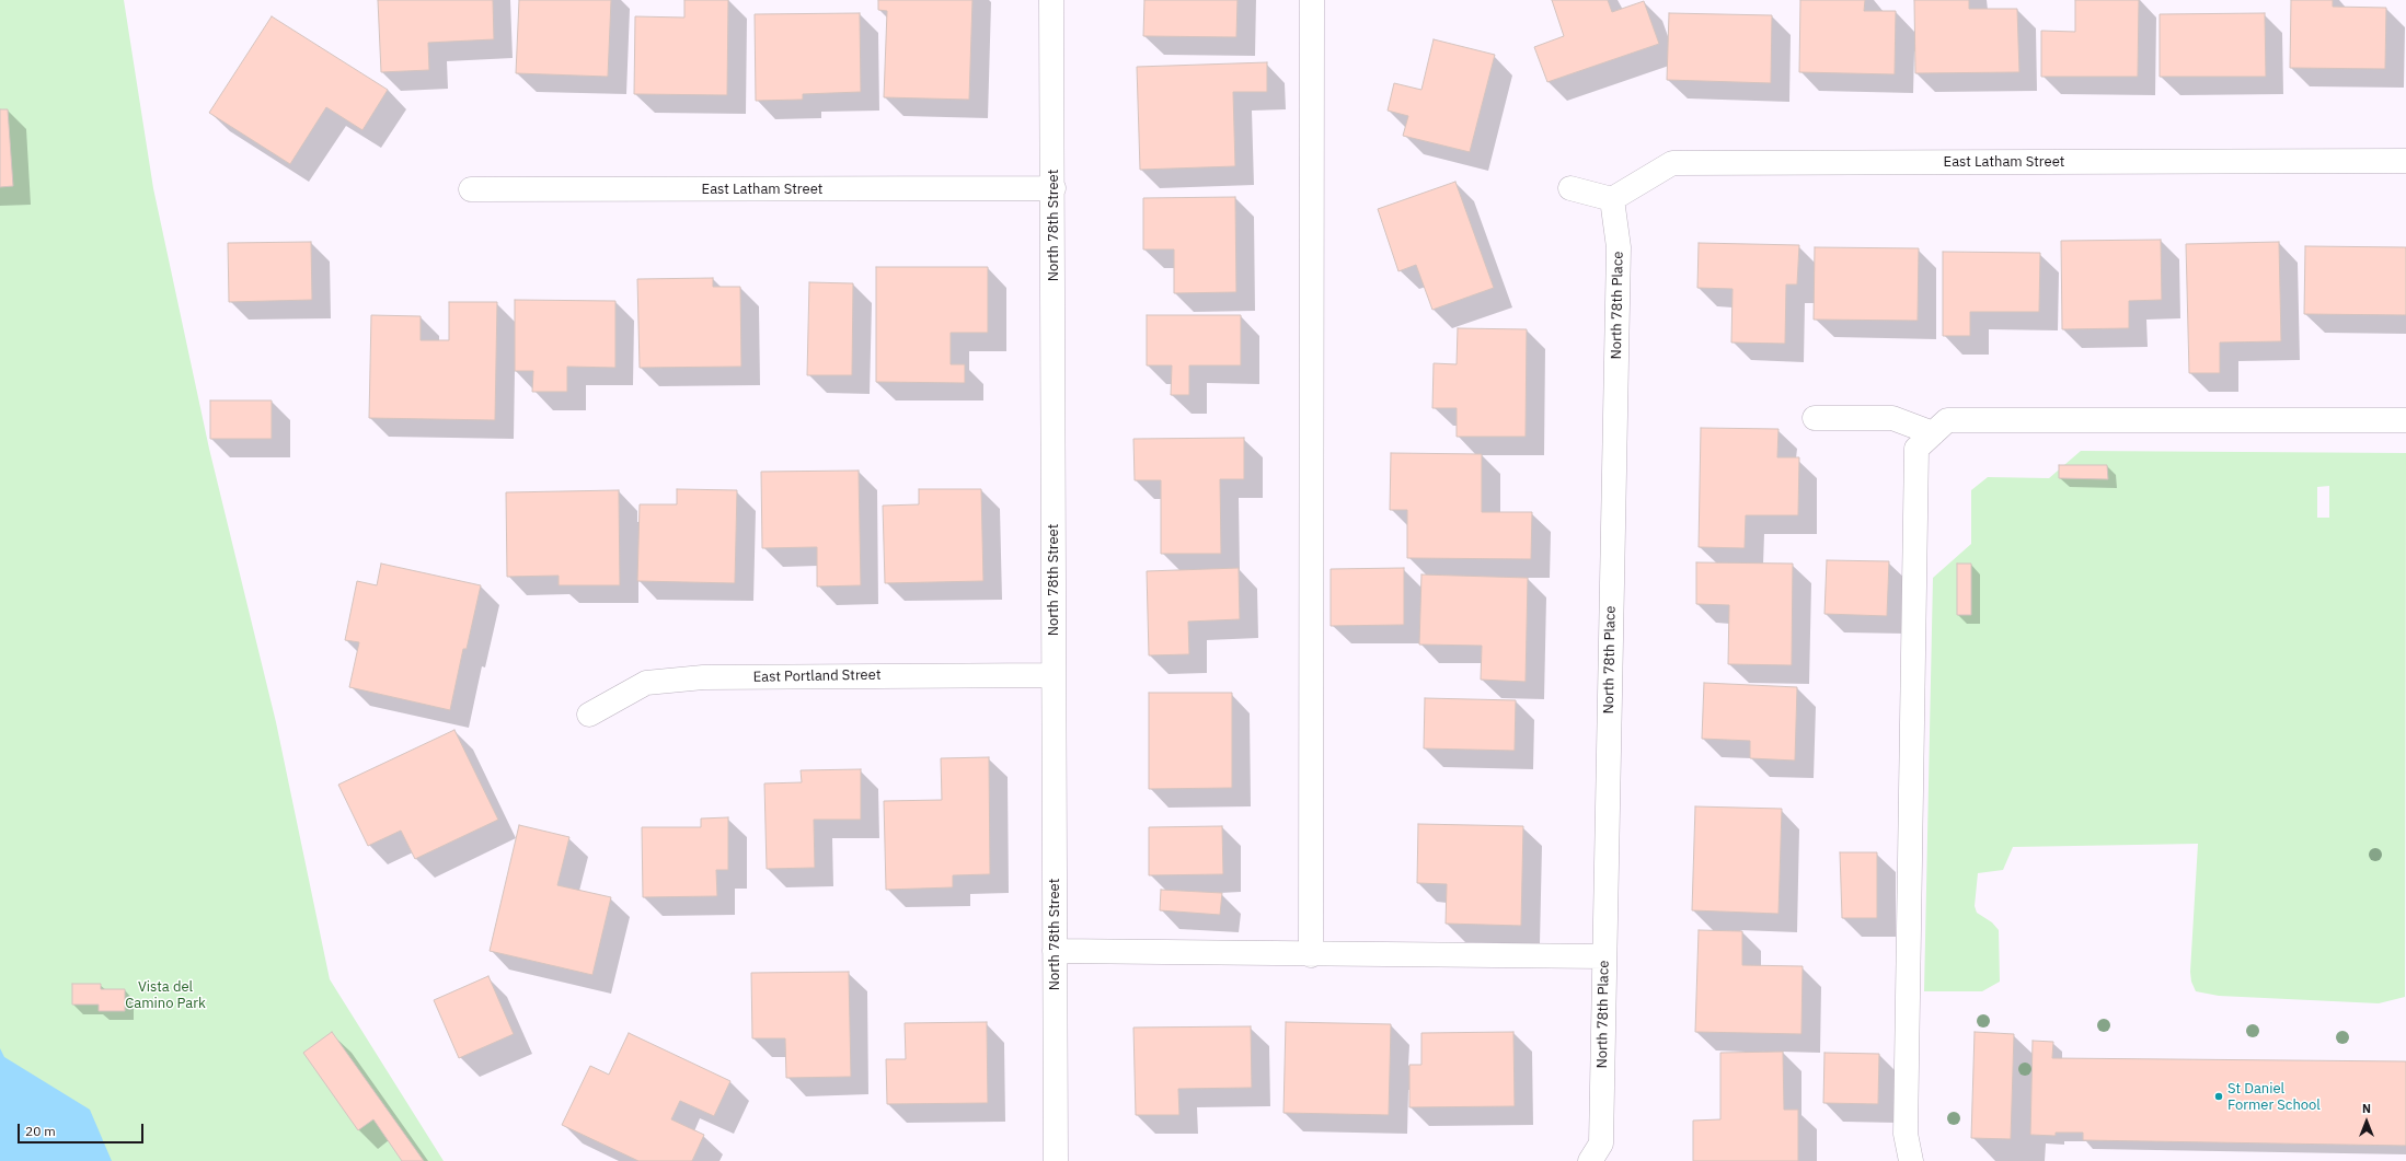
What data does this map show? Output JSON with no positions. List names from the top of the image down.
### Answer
{
  "streets": {
    "street": [
      "East Latham Street",
      "North 78th Street",
      "North 78th Place",
      "East Portland Street"
    ]
  },
  "crossings": [
    ["East Latham Street", "North 78th Street"],
    ["East Latham Street", "North 78th Place"],
    ["North 78th Street", "East Portland Street"]
  ],
  "parks": ["Vista del Camino Park"],
  "places": ["St Daniel Former School"],
  "scale_bar": "20 m",
  "north": "top"
}
